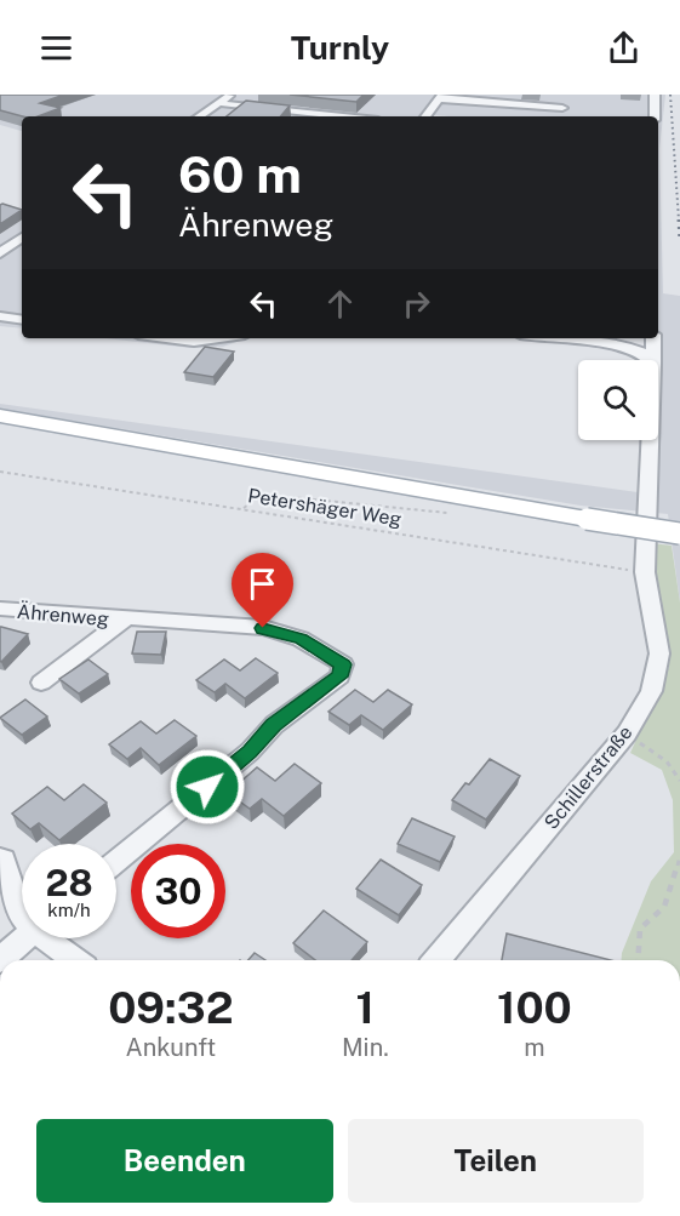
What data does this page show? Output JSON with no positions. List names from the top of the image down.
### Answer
{
  "streets": {
    "street": ["Ährenweg", "Schillerstraße"],
    "path": ["Petershäger Weg"]
  },
  "crossings": [
    ["Petershäger Weg", "Schillerstraße"]
  ],
  "page": {
    "header": "Turnly",
    "turn": ["60 m", "Ährenweg"],
    "speed": "28 km/h",
    "limit": "30",
    "eta": [
      "09:32",
      "Ankunft",
      "1",
      "Min.",
      "100",
      "m"
    ],
    "buttons": ["Beenden", "Teilen"]
  }
}
